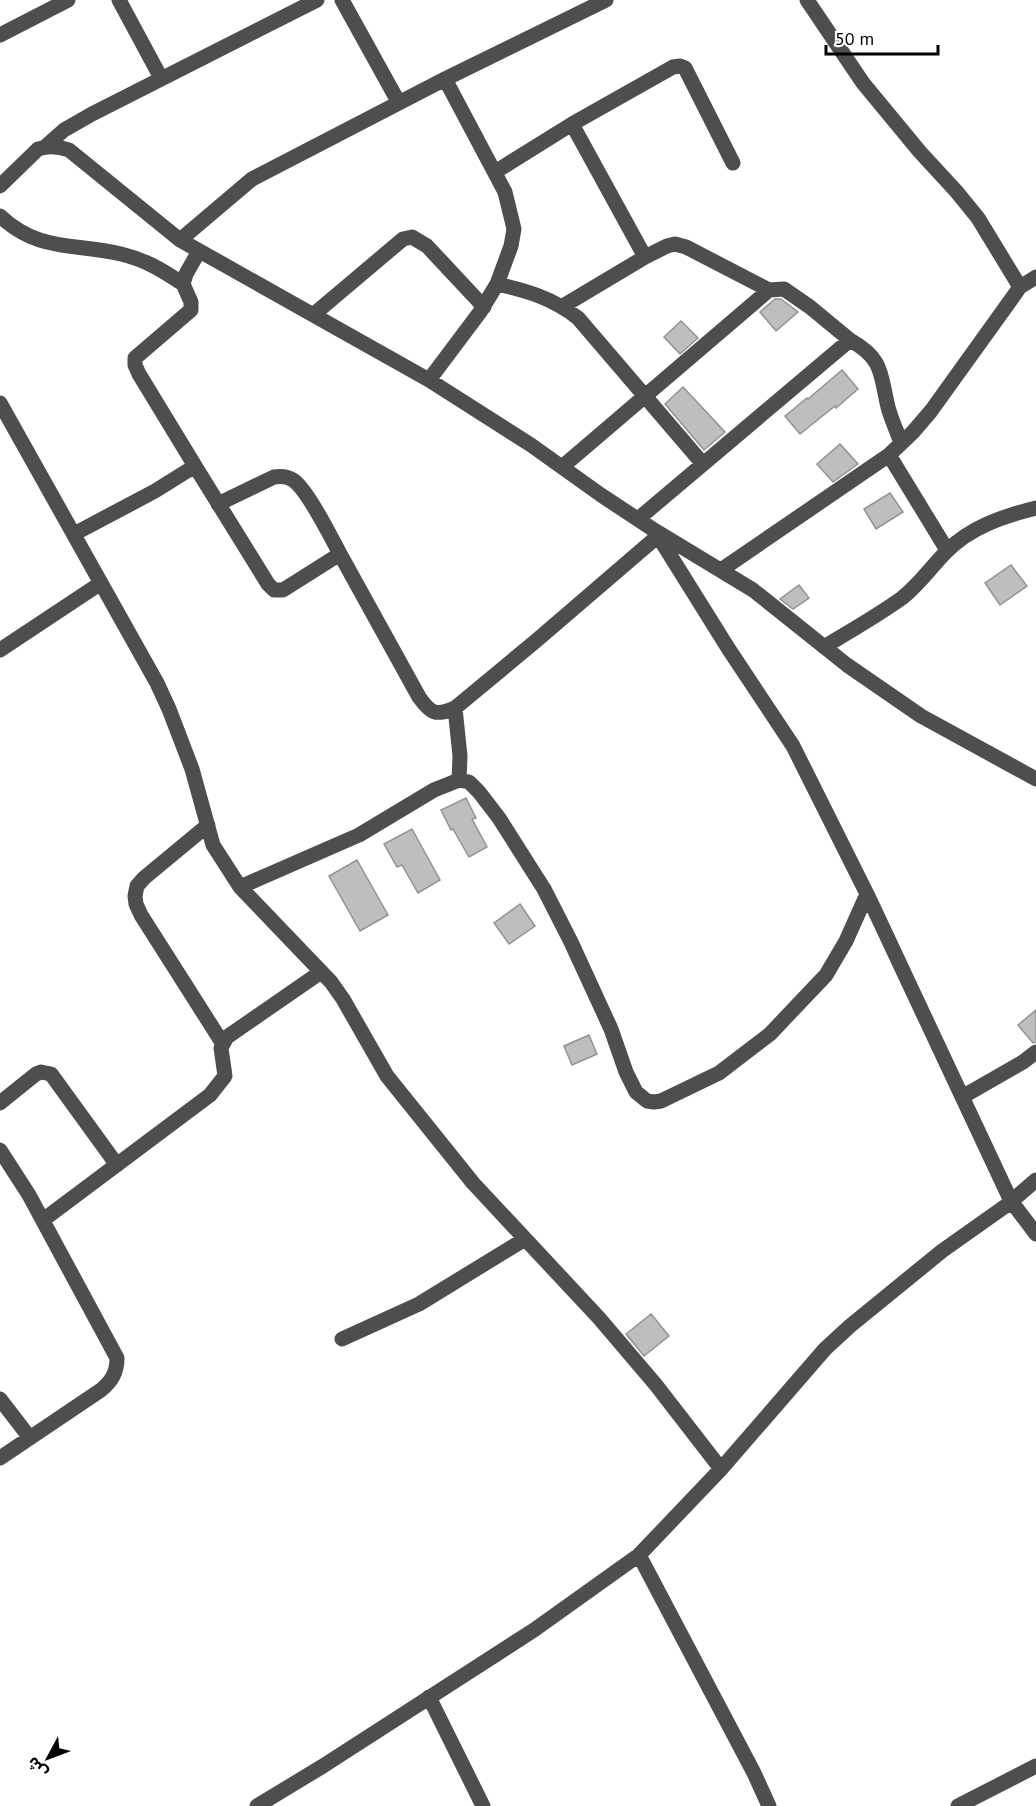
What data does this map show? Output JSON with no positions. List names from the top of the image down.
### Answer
{
  "scale_bar": "50 m",
  "north": "bottom left"
}
